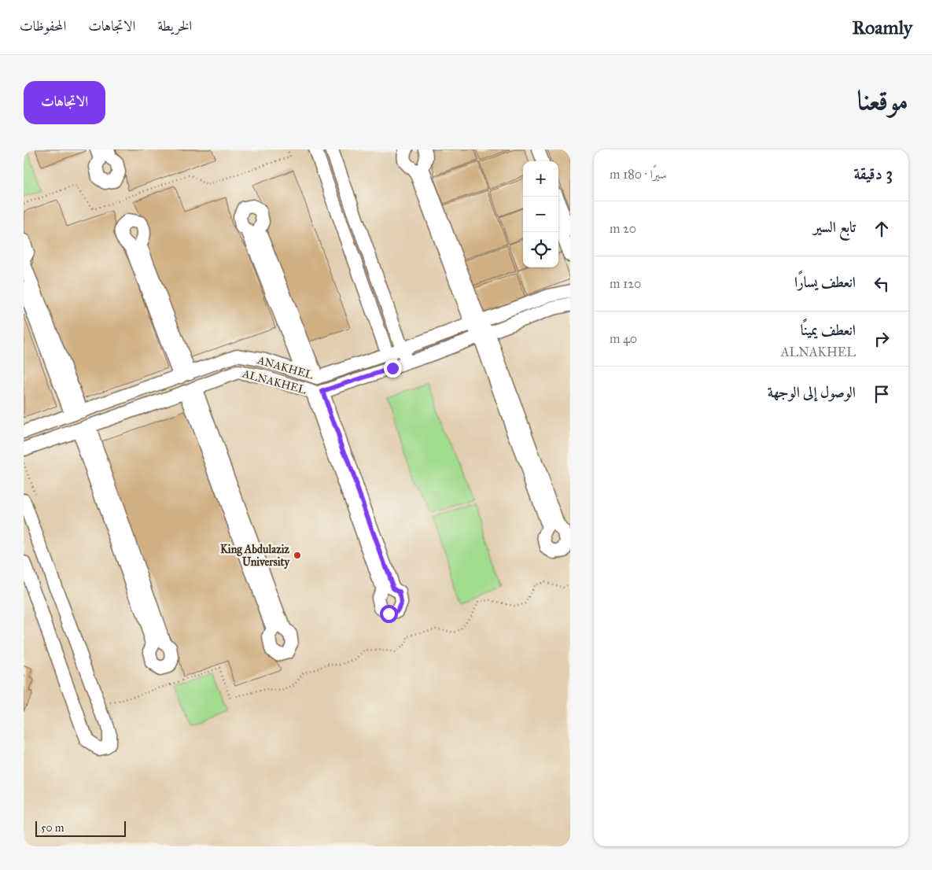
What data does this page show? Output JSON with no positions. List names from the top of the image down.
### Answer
{
  "streets": {
    "street": ["ANAKHEL", "ALNAKHEL"]
  },
  "places": ["King Abdulaziz University"],
  "scale_bar": "50 m",
  "page": {
    "header": "Roamly",
    "nav": ["الخريطة", "الاتجاهات", "المحفوظات"],
    "title": "موقعنا",
    "buttons": "الاتجاهات",
    "heading": ["3 دقيقة", "سيرًا · 180 m"],
    "map_buttons": ["+", "−"],
    "list": [
      ["تابع السير", "20 m"],
      ["انعطف يسارًا", "120 m"],
      ["انعطف يمينًا", "ALNAKHEL", "40 m"],
      "الوصول إلى الوجهة"
    ],
    "scale": "50 m"
  }
}
